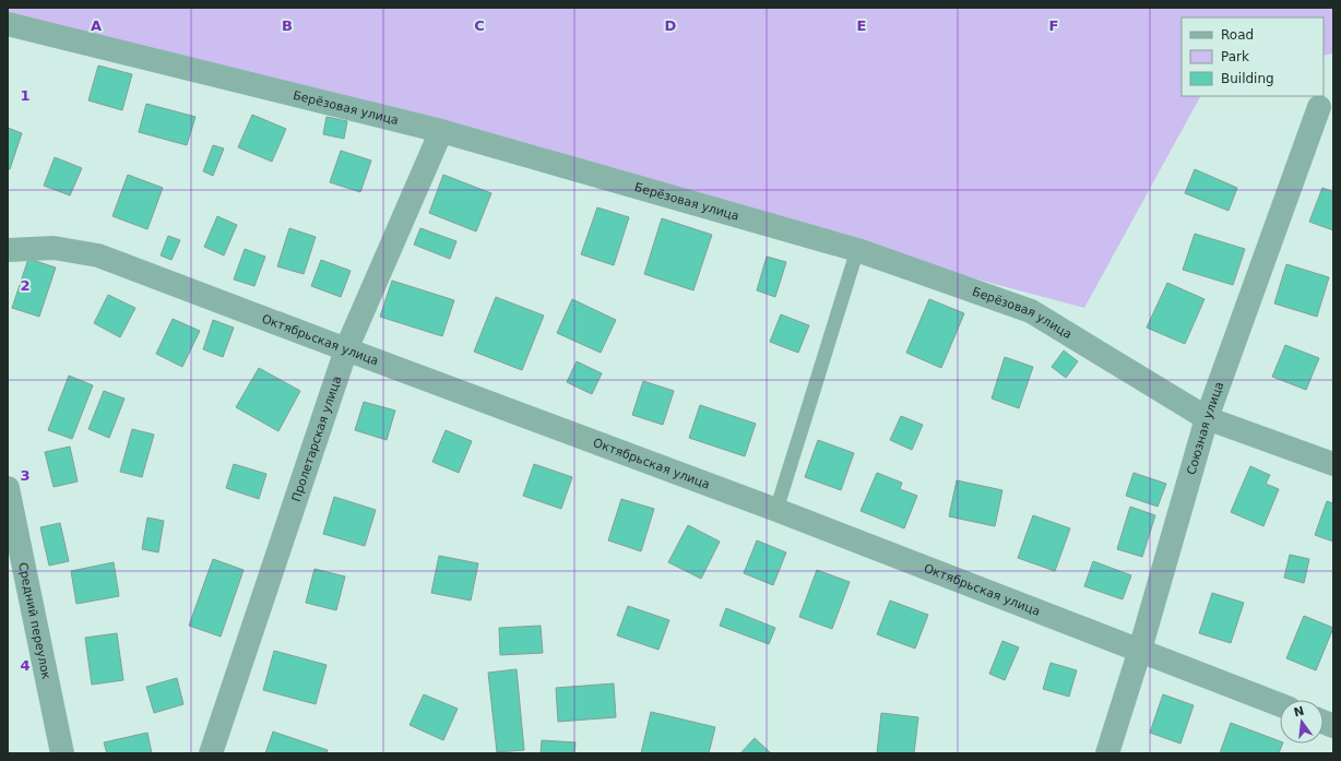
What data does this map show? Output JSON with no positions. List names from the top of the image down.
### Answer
{
  "streets": {
    "street": [
      "Берёзовая улица",
      "Октябрьская улица",
      "Союзная улица",
      "Пролетарская улица",
      "Средний переулок"
    ]
  },
  "crossings": [
    ["Берёзовая улица", "Союзная улица"],
    ["Берёзовая улица", "Пролетарская улица"],
    ["Октябрьская улица", "Союзная улица"],
    ["Октябрьская улица", "Пролетарская улица"]
  ],
  "legend": ["Road", "Park", "Building"],
  "north": "top",
  "grid": {
    "columns": [
      "A",
      "B",
      "C",
      "D",
      "E",
      "F"
    ],
    "rows": [
      "1",
      "2",
      "3",
      "4"
    ]
  }
}
